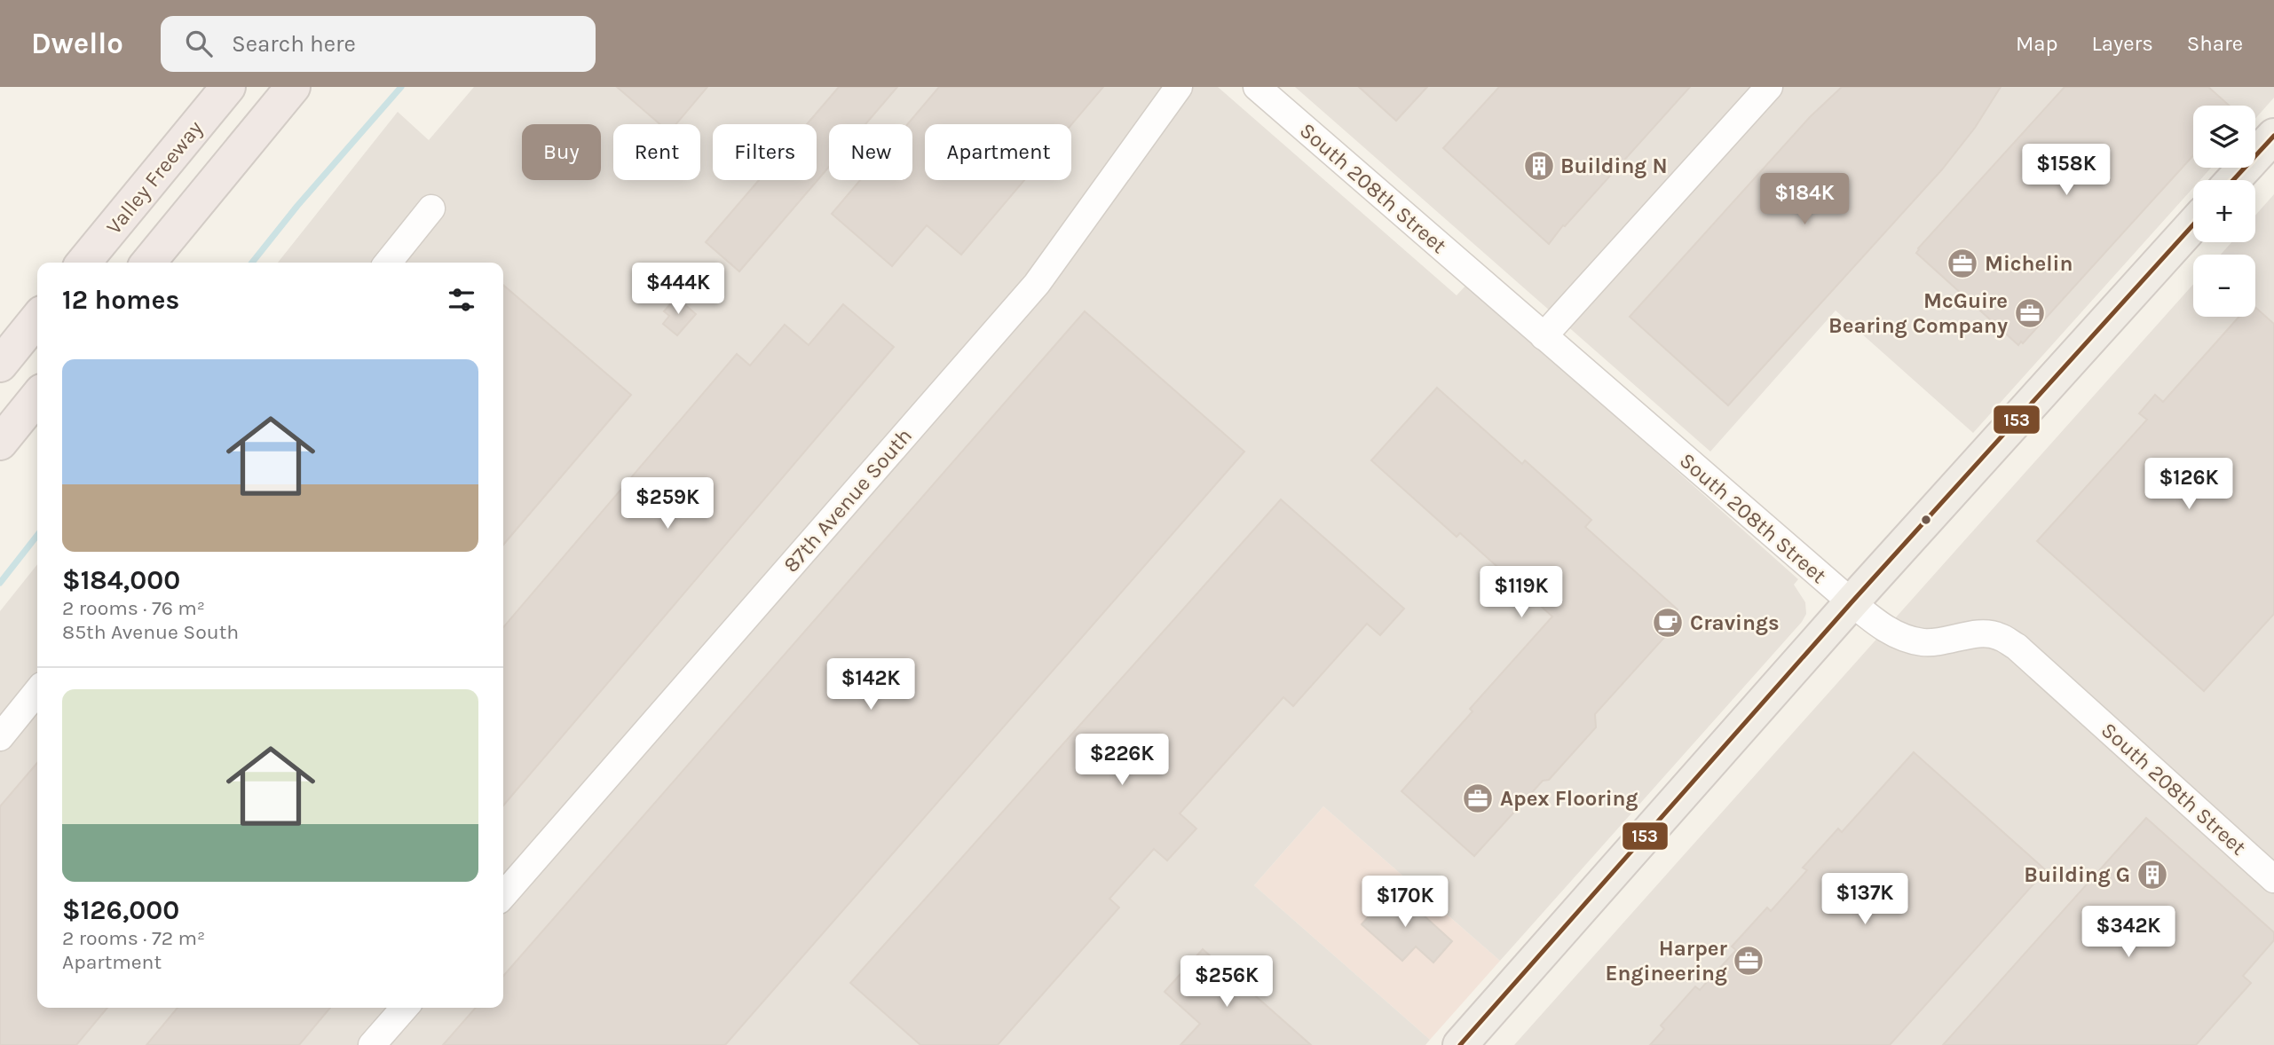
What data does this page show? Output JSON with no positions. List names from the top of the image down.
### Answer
{
  "streets": {
    "highway": ["Valley Freeway"],
    "street": ["South 208th Street", "87th Avenue South"]
  },
  "places": {
    "building": ["Building N", "Building G"],
    "office": [
      "Michelin",
      "McGuire Bearing Company",
      "Apex Flooring",
      "Harper Engineering"
    ],
    "cafe": ["Cravings"]
  },
  "lines": ["transit line 153"],
  "page": {
    "header": "Dwello",
    "search": "Search here",
    "nav": ["Map", "Layers", "Share"],
    "map_buttons": ["+", "−"],
    "chip": [
      "Buy",
      "Rent",
      "Filters",
      "New",
      "Apartment"
    ],
    "price": [
      "$158K",
      "$184K",
      "$444K",
      "$126K",
      "$259K",
      "$119K",
      "$142K",
      "$226K",
      "$137K",
      "$170K",
      "$342K",
      "$256K"
    ],
    "heading": "12 homes",
    "list": [
      {
        "name": "$184,000",
        "note": "2 rooms · 76 m² · 85th Avenue South"
      },
      {
        "name": "$126,000",
        "note": "2 rooms · 72 m² · Apartment"
      }
    ]
  }
}
